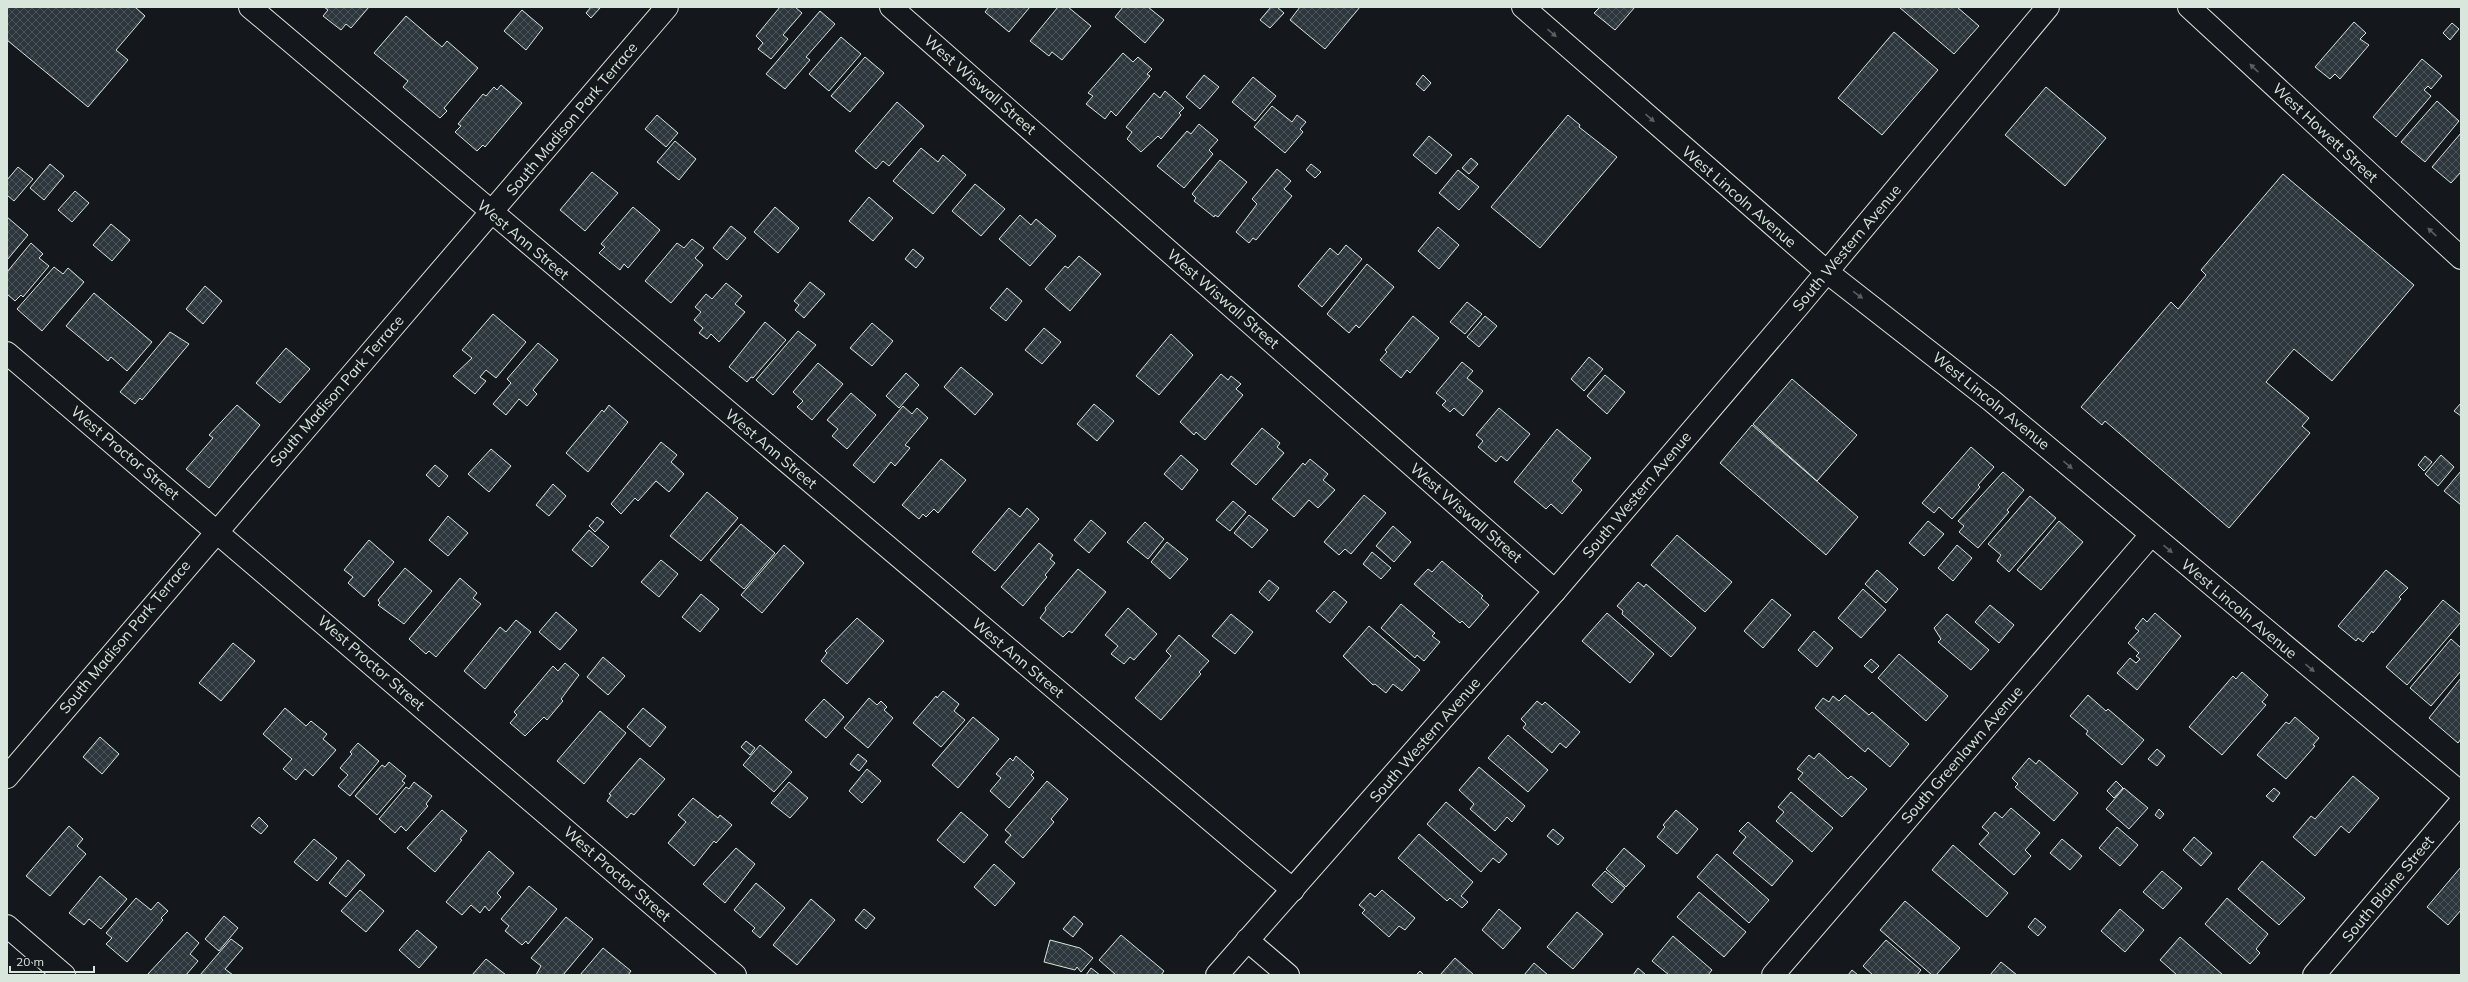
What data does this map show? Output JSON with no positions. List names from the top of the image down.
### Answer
{
  "streets": {
    "street": [
      "West Wiswall Street",
      "South Madison Park Terrace",
      "West Howett Street",
      "West Lincoln Avenue",
      "West Ann Street",
      "South Western Avenue",
      "West Proctor Street",
      "South Greenlawn Avenue",
      "South Blaine Street"
    ]
  },
  "crossings": [
    ["West Wiswall Street", "South Western Avenue"],
    ["South Madison Park Terrace", "West Ann Street"],
    ["South Madison Park Terrace", "West Proctor Street"],
    ["West Lincoln Avenue", "South Western Avenue"],
    ["West Lincoln Avenue", "South Greenlawn Avenue"],
    ["West Ann Street", "South Western Avenue"]
  ],
  "one_way": ["West Howett Street", "West Lincoln Avenue"],
  "scale_bar": "20 m"
}
